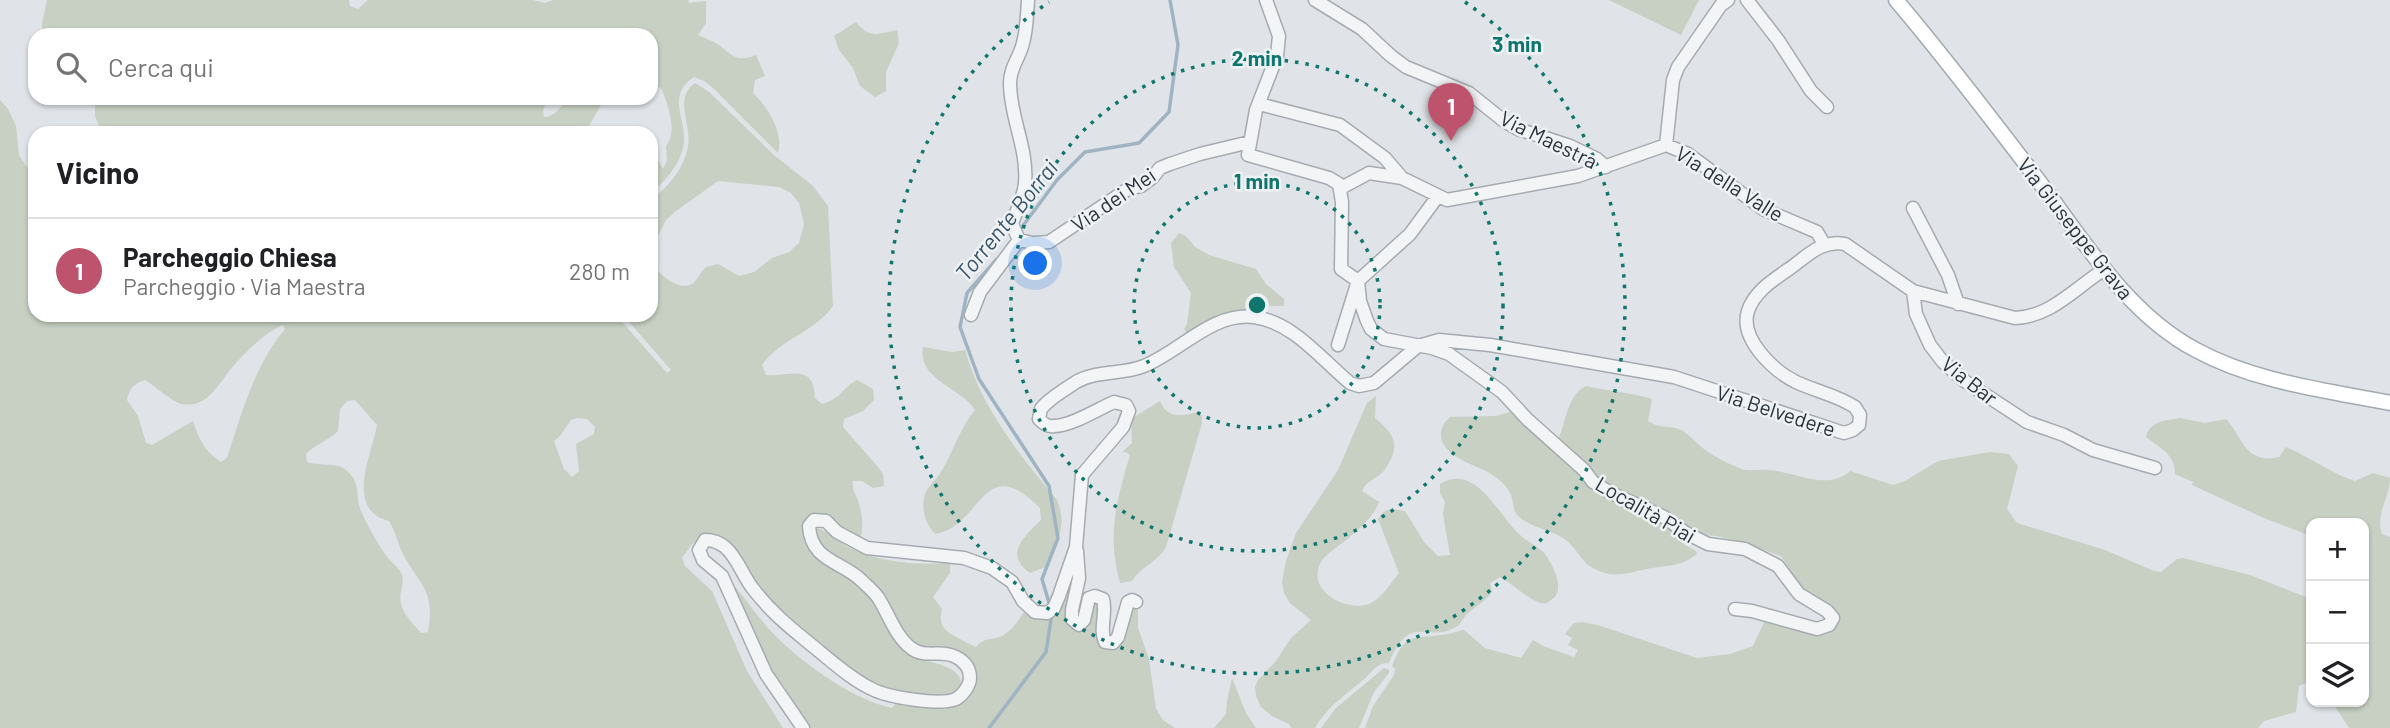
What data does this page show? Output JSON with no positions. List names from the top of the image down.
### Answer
{
  "streets": {
    "main road": ["Via Giuseppe Grava"],
    "street": [
      "Via Maestra",
      "Via della Valle",
      "Via dei Mei",
      "Via Bar",
      "Via Belvedere",
      "Località Piai"
    ]
  },
  "crossings": [
    ["Via Maestra", "Via della Valle"],
    ["Via della Valle", "Via Giuseppe Grava"],
    ["Via della Valle", "Via Bar"],
    ["Via della Valle", "Via Belvedere"],
    ["Via Belvedere", "Località Piai"]
  ],
  "water": ["Torrente Borrai"],
  "page": {
    "search": "Cerca qui",
    "pins": "1",
    "heading": "Vicino",
    "list": [
      {
        "mark": "1",
        "name": "Parcheggio Chiesa",
        "note": "Parcheggio · Via Maestra",
        "value": "280 m"
      }
    ],
    "map_buttons": ["+", "−"]
  },
  "rings": ["3 min", "2 min", "1 min"]
}
